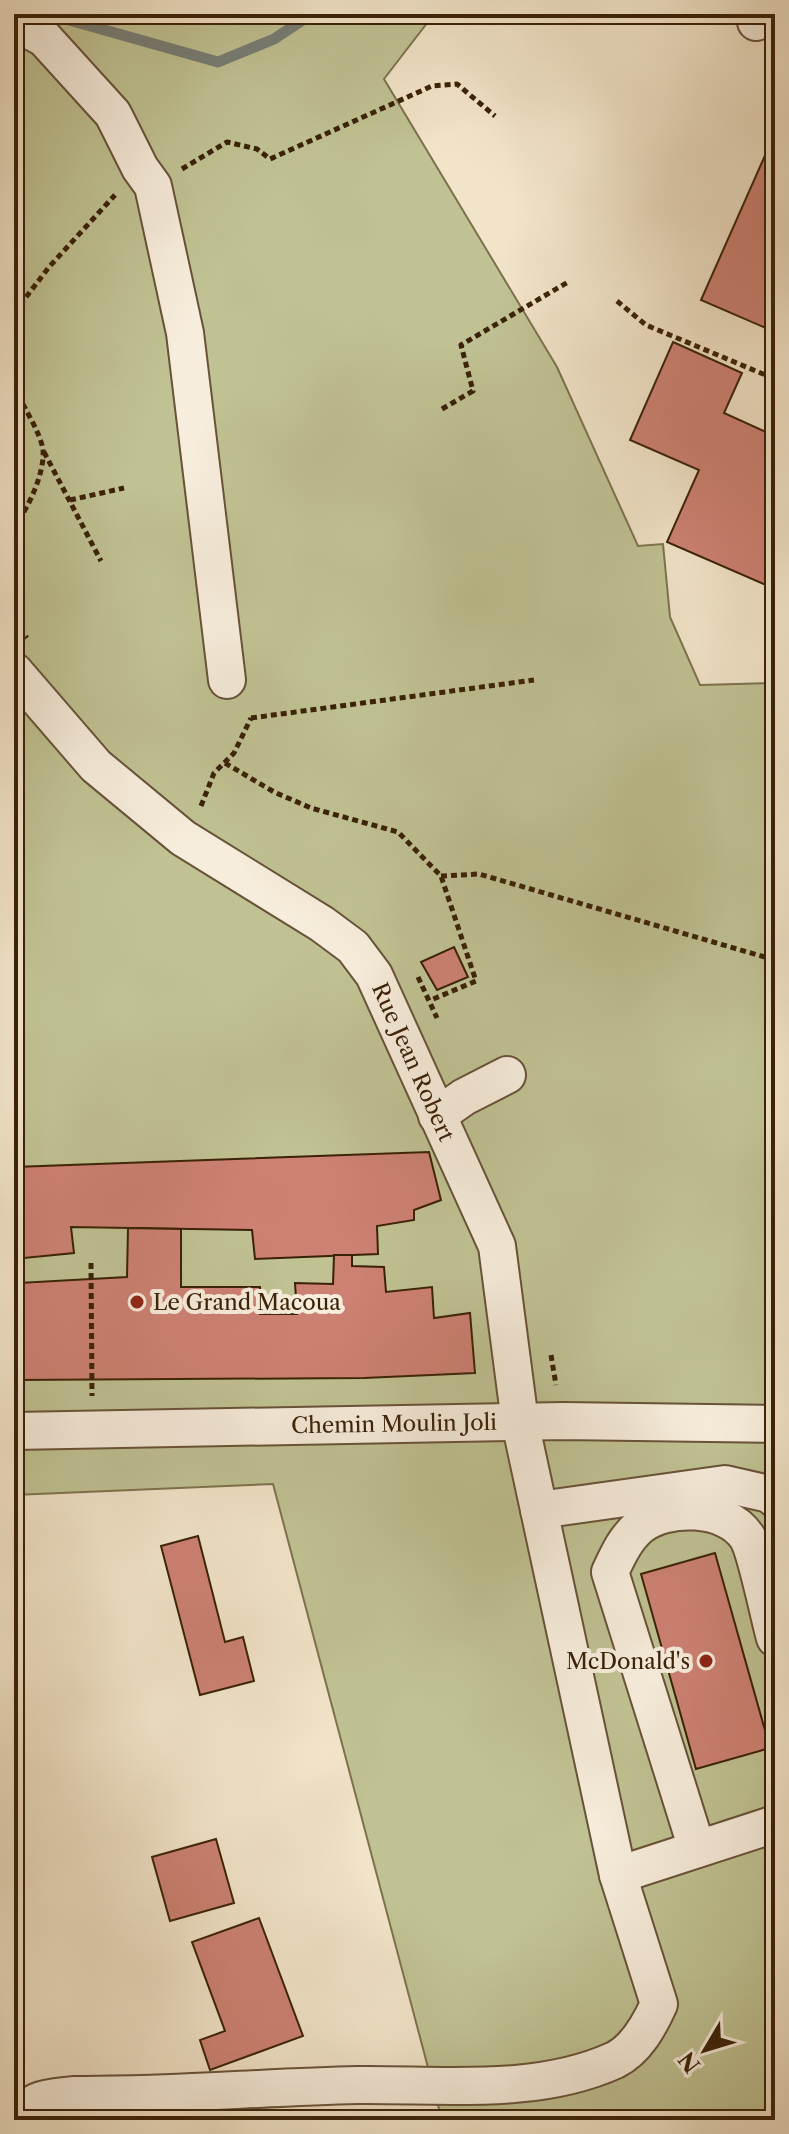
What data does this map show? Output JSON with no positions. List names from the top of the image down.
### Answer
{
  "streets": {
    "street": ["Rue Jean Robert", "Chemin Moulin Joli"]
  },
  "crossings": [
    ["Rue Jean Robert", "Chemin Moulin Joli"]
  ],
  "places": ["Le Grand Macoua", "McDonald's"],
  "north": "bottom left"
}
